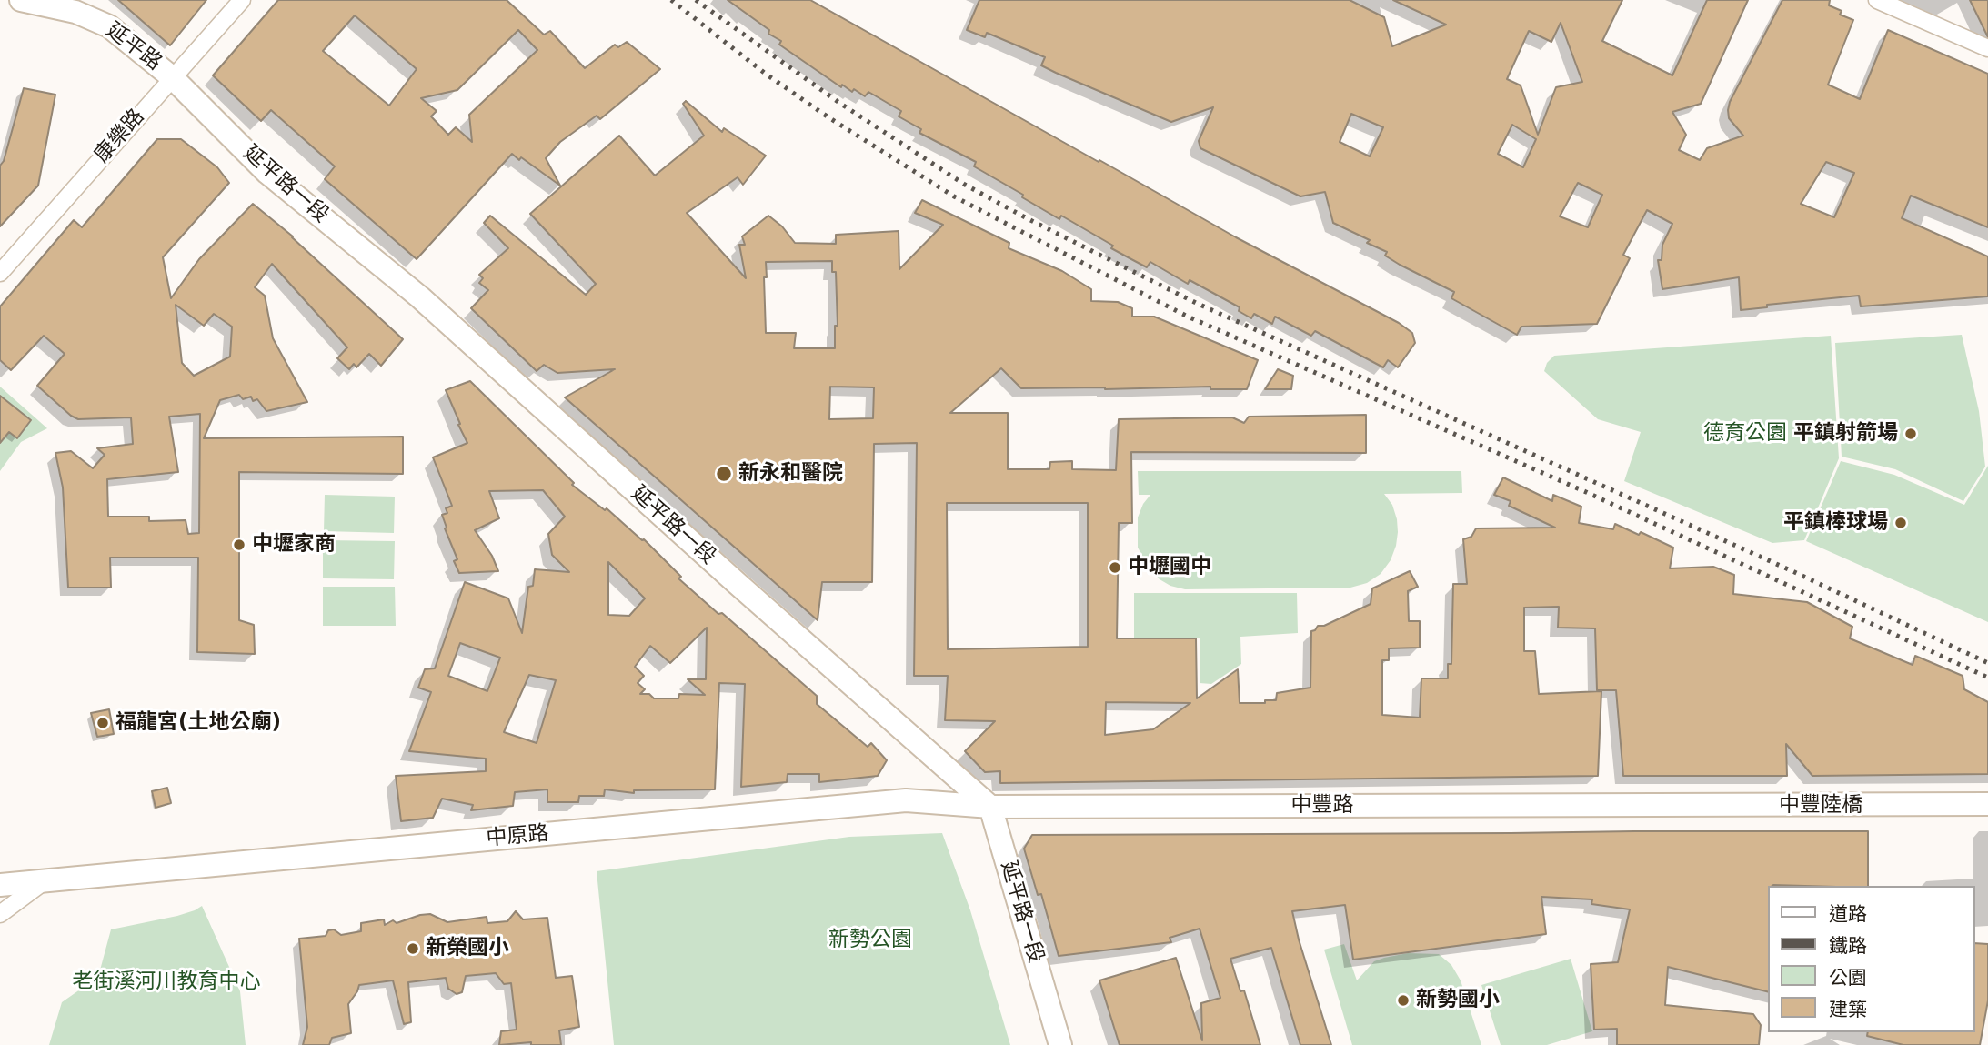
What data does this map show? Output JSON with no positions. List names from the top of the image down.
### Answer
{
  "streets": {
    "main road": [
      "延平路",
      "延平路一段",
      "中豐路",
      "中豐陸橋",
      "中原路"
    ],
    "street": ["康樂路"]
  },
  "crossings": [
    ["延平路", "康樂路"],
    ["延平路", "延平路一段"],
    ["康樂路", "延平路一段"],
    ["延平路一段", "中豐路"],
    ["延平路一段", "中原路"],
    ["中豐路", "中豐陸橋"],
    ["中豐路", "中原路"]
  ],
  "parks": ["德育公園", "新勢公園", "老街溪河川教育中心"],
  "places": [
    "平鎮射箭場",
    "新永和醫院",
    "平鎮棒球場",
    "中壢家商",
    "中壢國中",
    "福龍宮(土地公廟)",
    "新榮國小",
    "新勢國小"
  ],
  "legend": [
    "道路",
    "鐵路",
    "公園",
    "建築"
  ]
}
